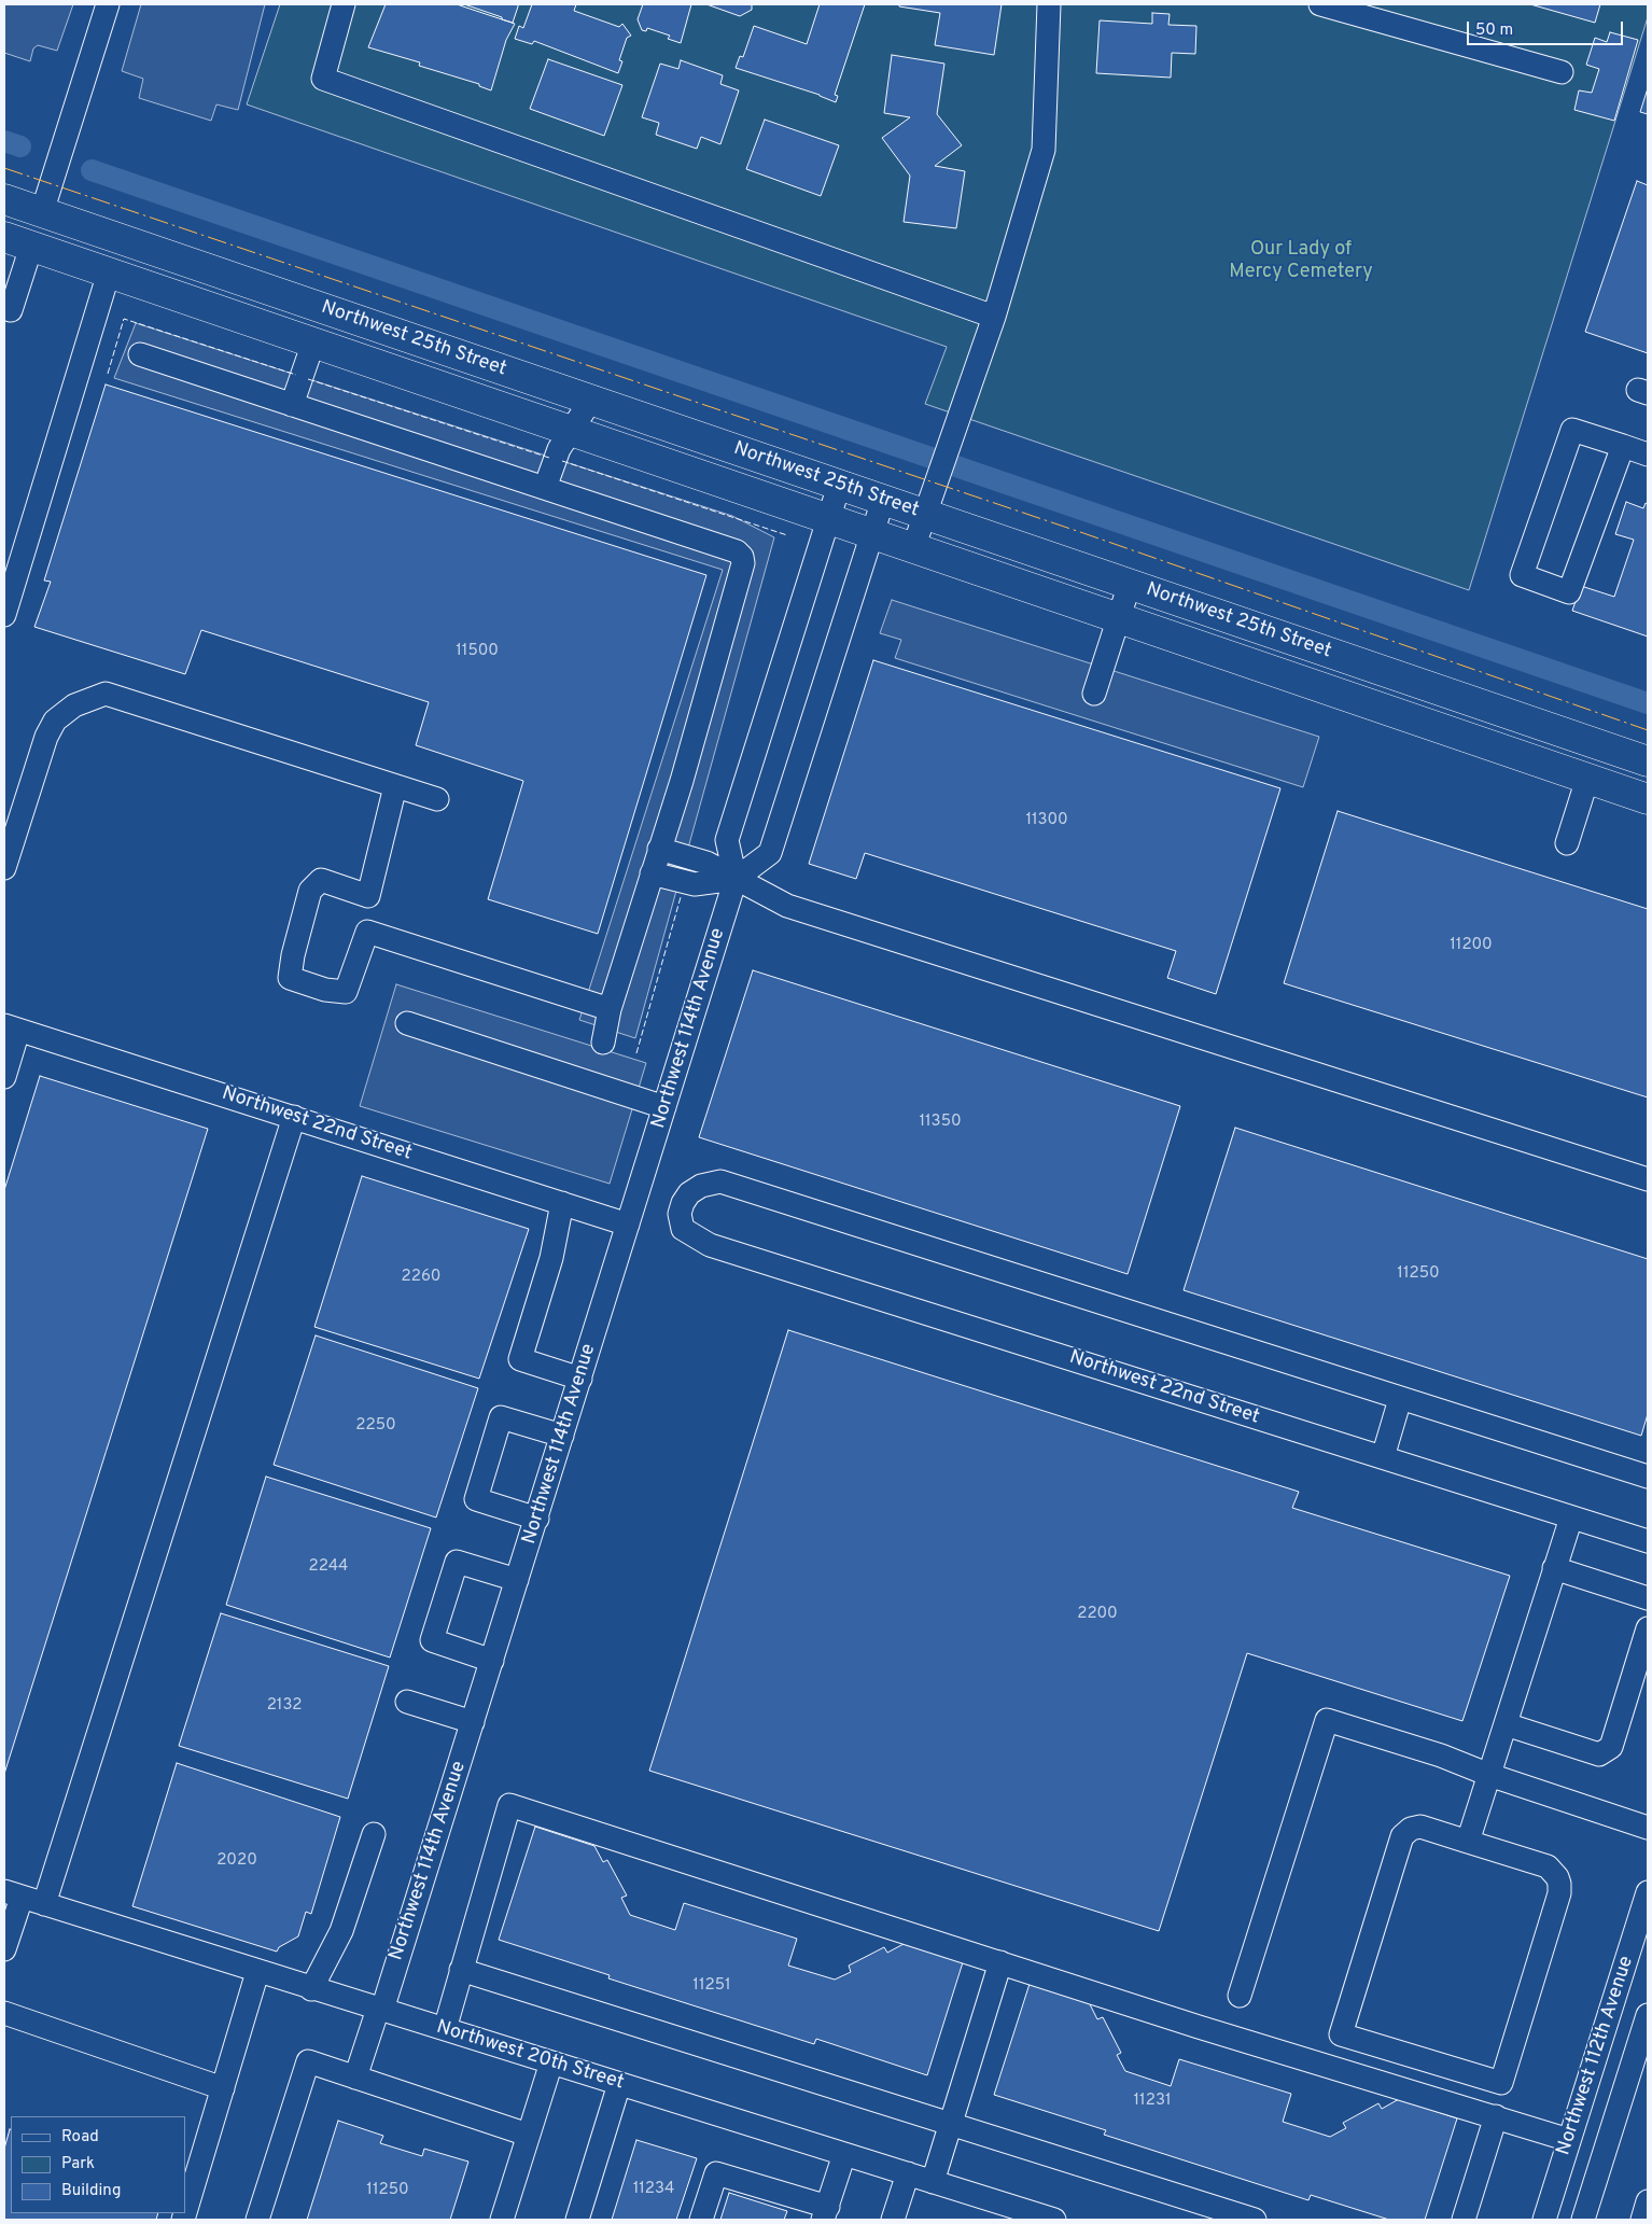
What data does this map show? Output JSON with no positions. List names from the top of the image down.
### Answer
{
  "streets": {
    "main road": ["Northwest 25th Street"],
    "street": [
      "Northwest 114th Avenue",
      "Northwest 22nd Street",
      "Northwest 20th Street",
      "Northwest 112th Avenue"
    ]
  },
  "crossings": [
    ["Northwest 25th Street", "Northwest 114th Avenue"],
    ["Northwest 114th Avenue", "Northwest 22nd Street"],
    ["Northwest 114th Avenue", "Northwest 20th Street"]
  ],
  "parks": ["Our Lady of Mercy Cemetery"],
  "house_numbers": [
    "11500",
    "11300",
    "11200",
    "11350",
    "11250",
    "2260",
    "2250",
    "2244",
    "2200",
    "2132",
    "2020",
    "11251",
    "11231",
    "11234",
    "11250"
  ],
  "legend": ["Road", "Park", "Building"],
  "scale_bar": "50 m"
}
